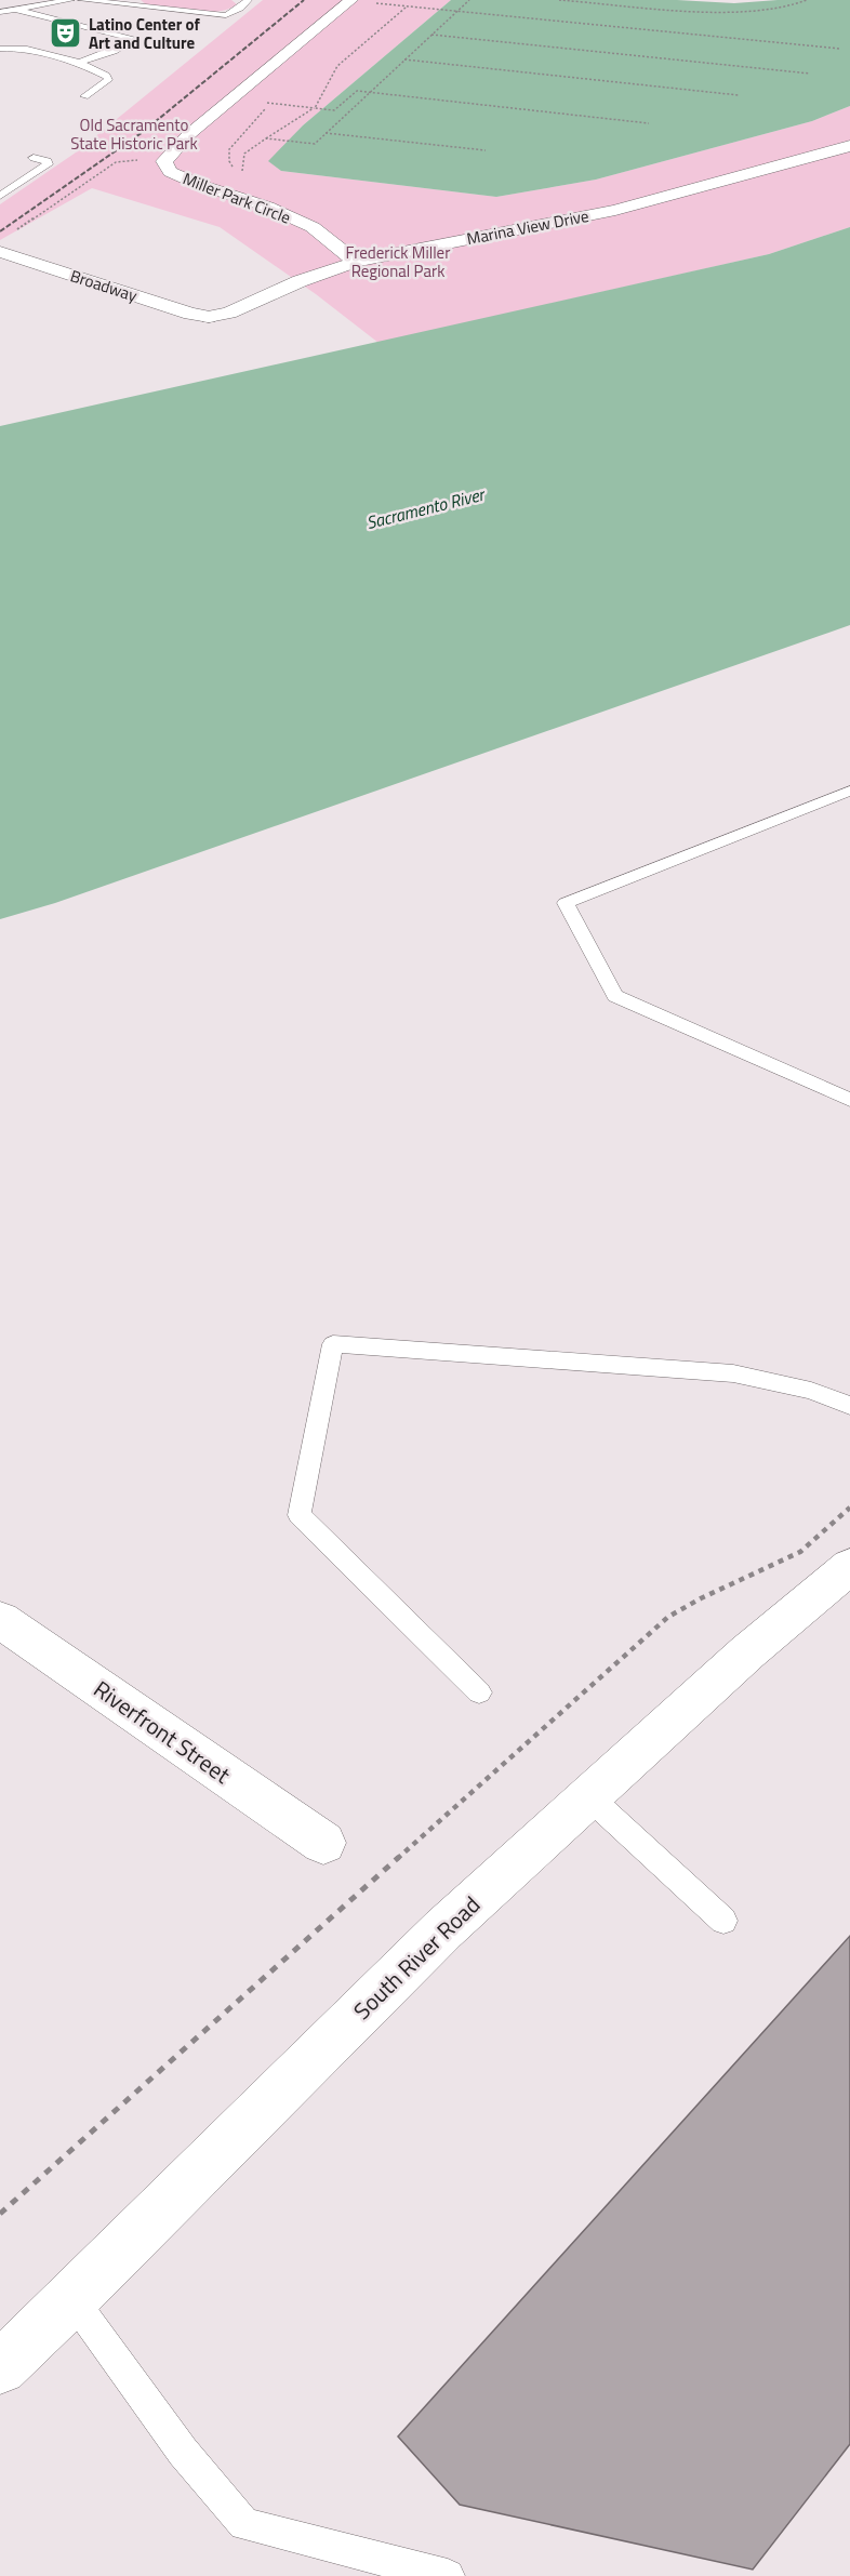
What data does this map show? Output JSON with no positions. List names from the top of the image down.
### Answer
{
  "streets": {
    "street": [
      "Miller Park Circle",
      "Marina View Drive",
      "Broadway",
      "Riverfront Street",
      "South River Road"
    ]
  },
  "crossings": [
    ["Miller Park Circle", "Marina View Drive"],
    ["Marina View Drive", "Broadway"]
  ],
  "water": ["Sacramento River"],
  "parks": ["Old Sacramento State Historic Park", "Frederick Miller Regional Park"],
  "places": {
    "theatre": ["Latino Center of Art and Culture"]
  }
}
